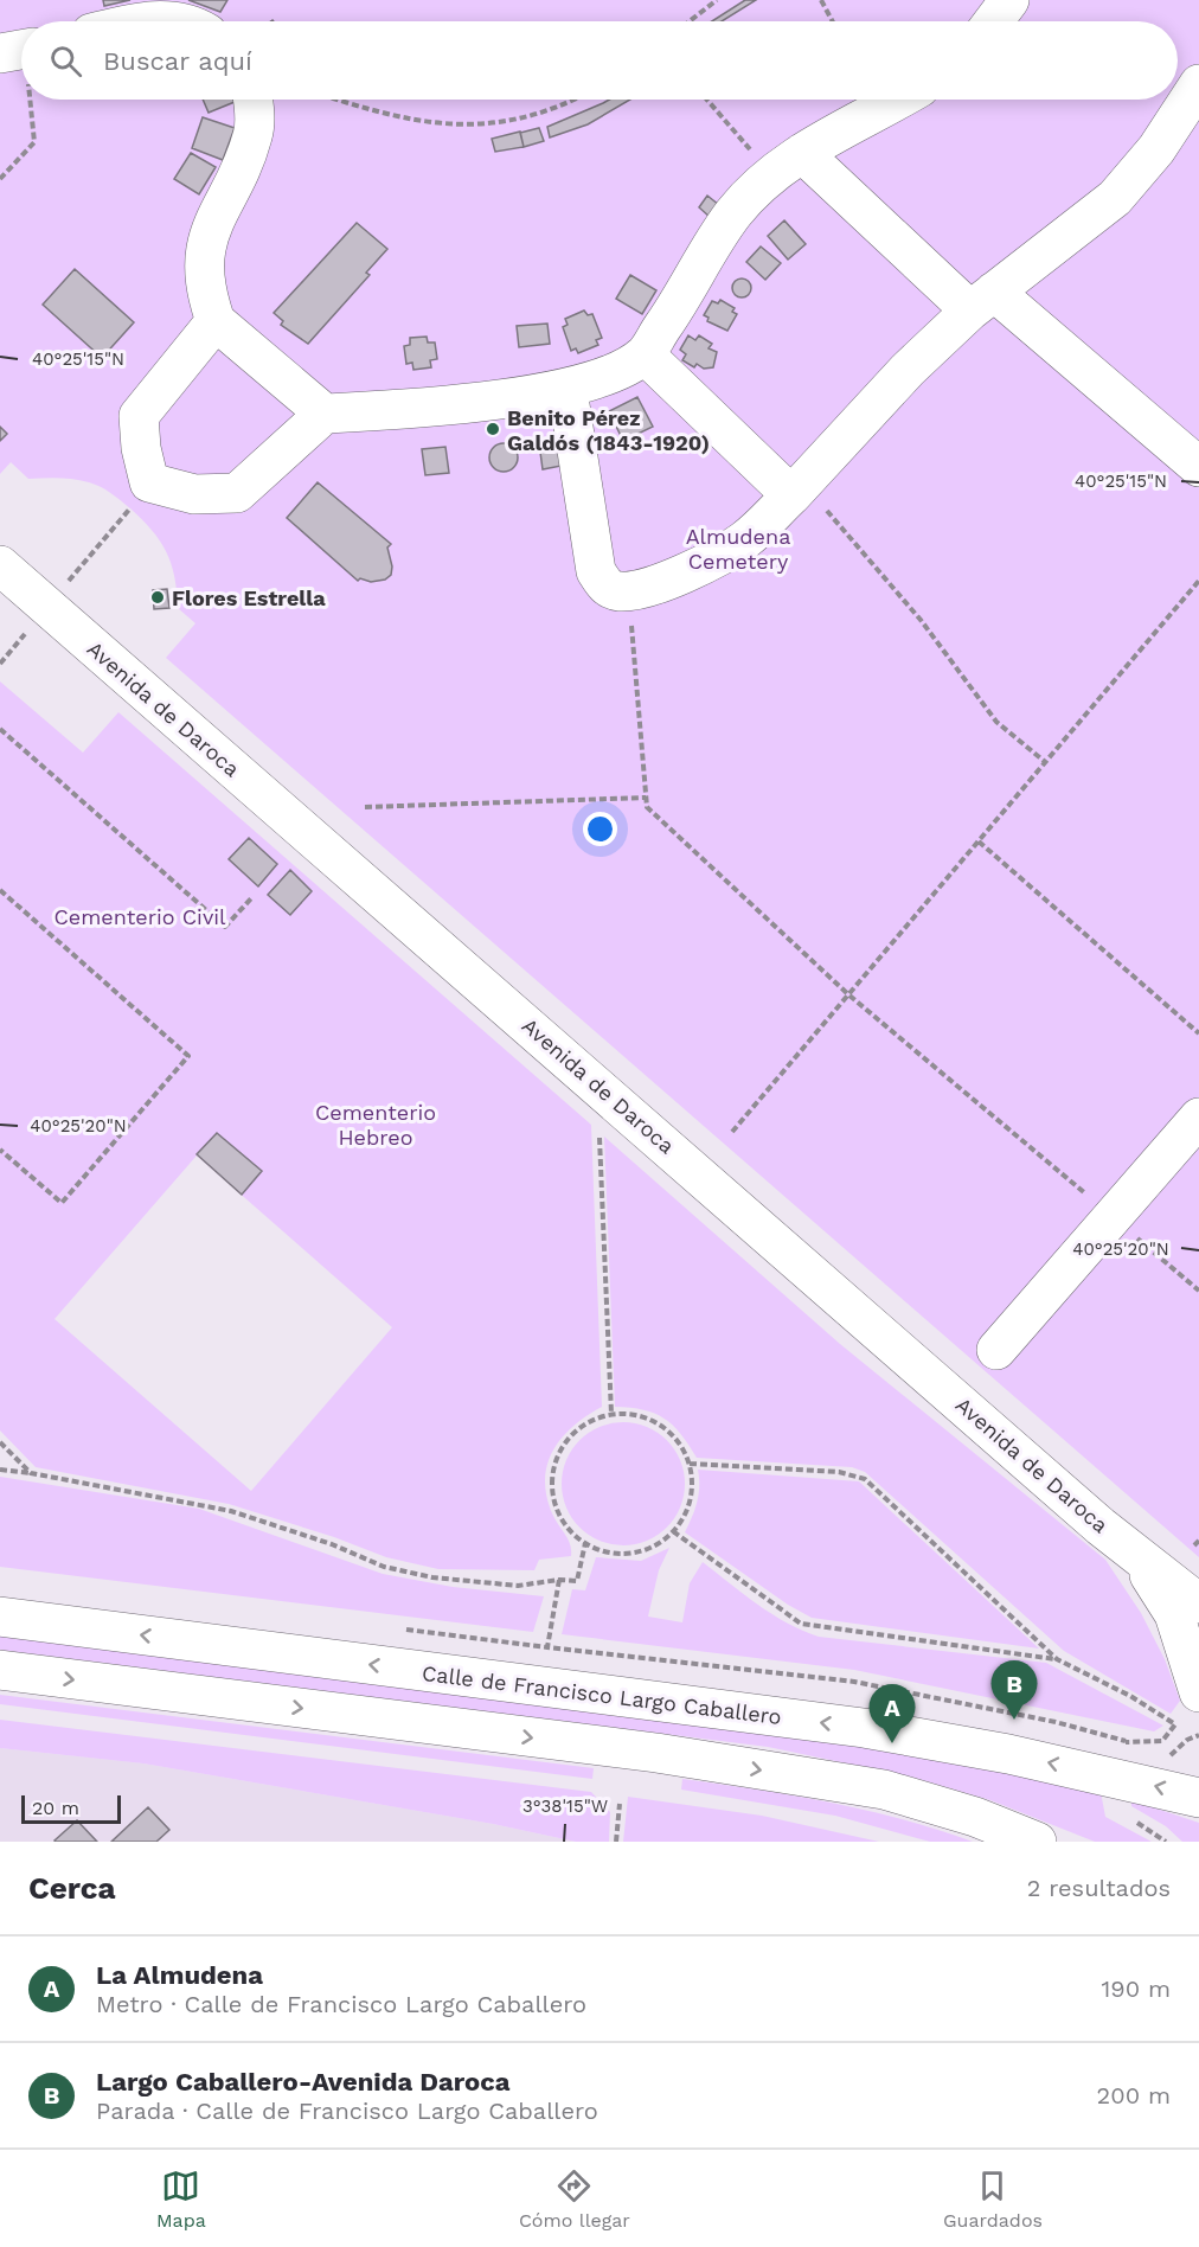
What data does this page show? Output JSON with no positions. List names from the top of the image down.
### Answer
{
  "streets": {
    "main road": ["Avenida de Daroca", "Calle de Francisco Largo Caballero"]
  },
  "parks": ["Almudena Cemetery", "Cementerio Civil", "Cementerio Hebreo"],
  "places": ["Benito Pérez Galdós (1843-1920)", "Flores Estrella"],
  "scale_bar": "20 m",
  "page": {
    "search": "Buscar aquí",
    "pins": ["B", "A"],
    "scale": "20 m",
    "heading": ["Cerca", "2 resultados"],
    "list": [
      {
        "mark": "A",
        "name": "La Almudena",
        "note": "Metro · Calle de Francisco Largo Caballero",
        "value": "190 m"
      },
      {
        "mark": "B",
        "name": "Largo Caballero-Avenida Daroca",
        "note": "Parada · Calle de Francisco Largo Caballero",
        "value": "200 m"
      }
    ],
    "nav": ["Mapa", "Cómo llegar", "Guardados"]
  },
  "coordinates": ["40°25'15\"N", "40°25'20\"N", "3°38'15\"W"]
}
